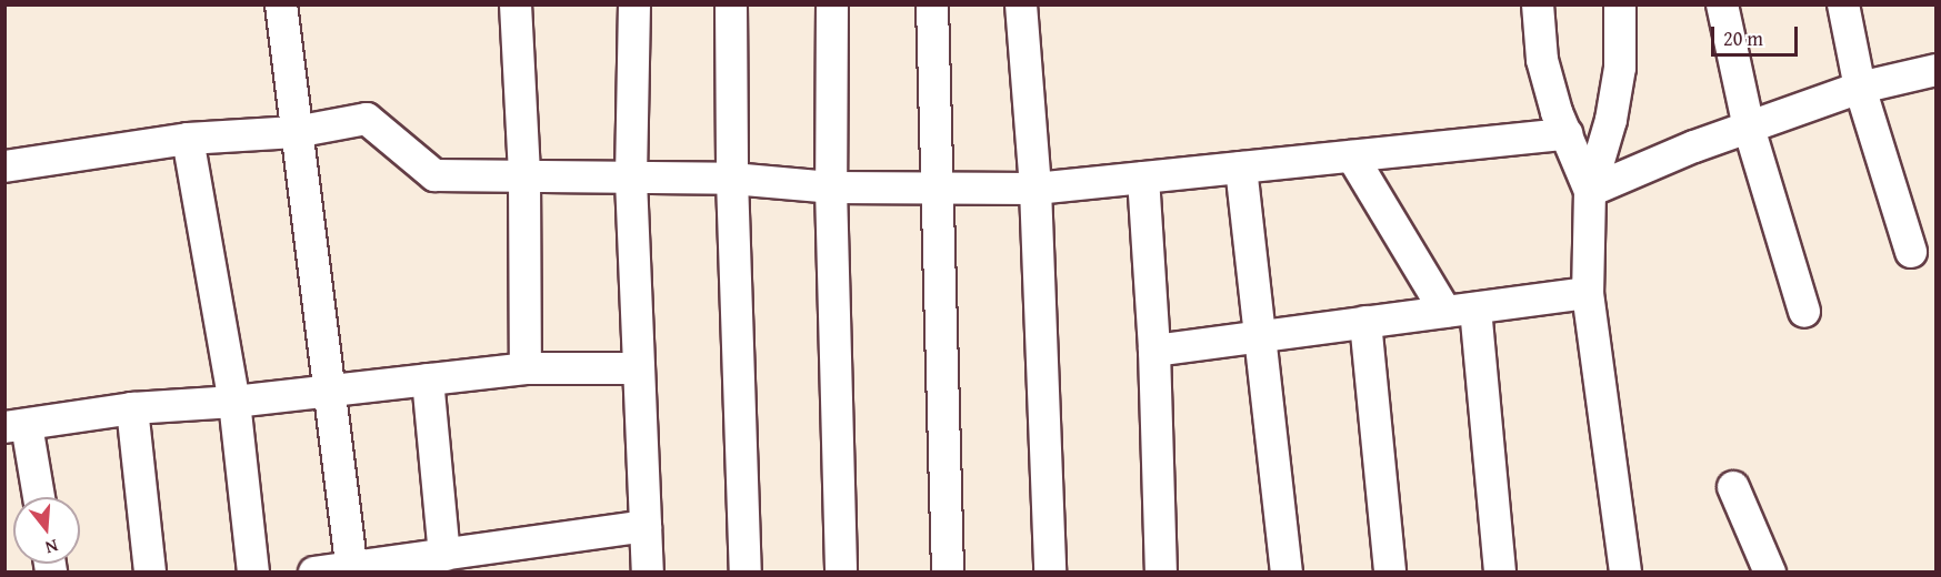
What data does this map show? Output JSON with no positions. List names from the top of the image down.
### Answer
{
  "scale_bar": "20 m",
  "north": "bottom"
}
